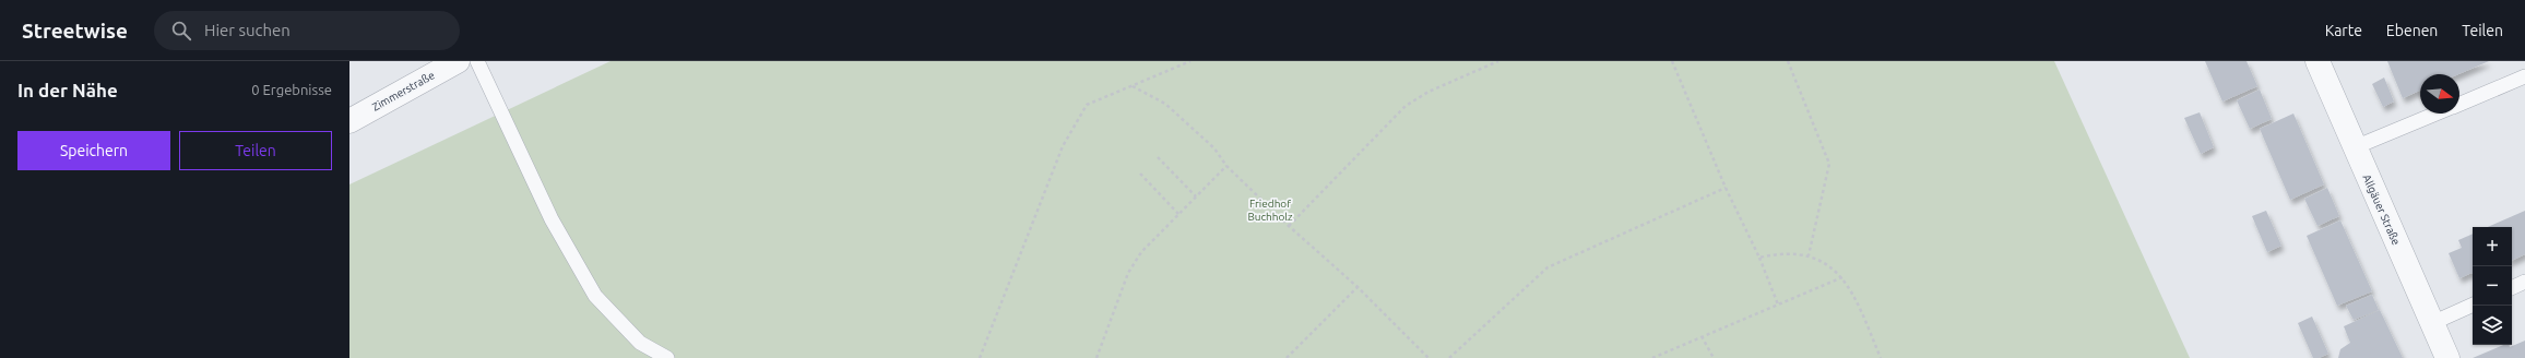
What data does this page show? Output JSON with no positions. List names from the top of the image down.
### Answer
{
  "streets": {
    "street": ["Zimmerstraße", "Allgäuer Straße"]
  },
  "parks": ["Friedhof Buchholz"],
  "north": "right",
  "page": {
    "header": "Streetwise",
    "search": "Hier suchen",
    "nav": ["Karte", "Ebenen", "Teilen"],
    "heading": ["In der Nähe", "0 Ergebnisse"],
    "buttons": ["Speichern", "Teilen"],
    "map_buttons": ["+", "−"]
  }
}
